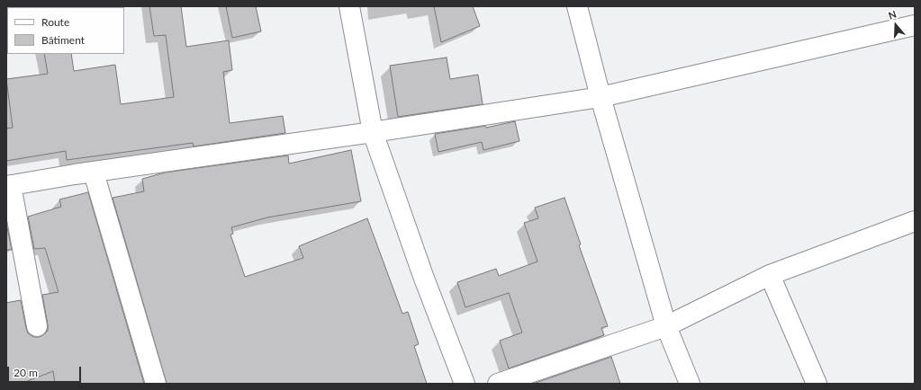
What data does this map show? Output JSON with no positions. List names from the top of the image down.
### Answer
{
  "legend": ["Route", "Bâtiment"],
  "scale_bar": "20 m",
  "north": "top"
}
